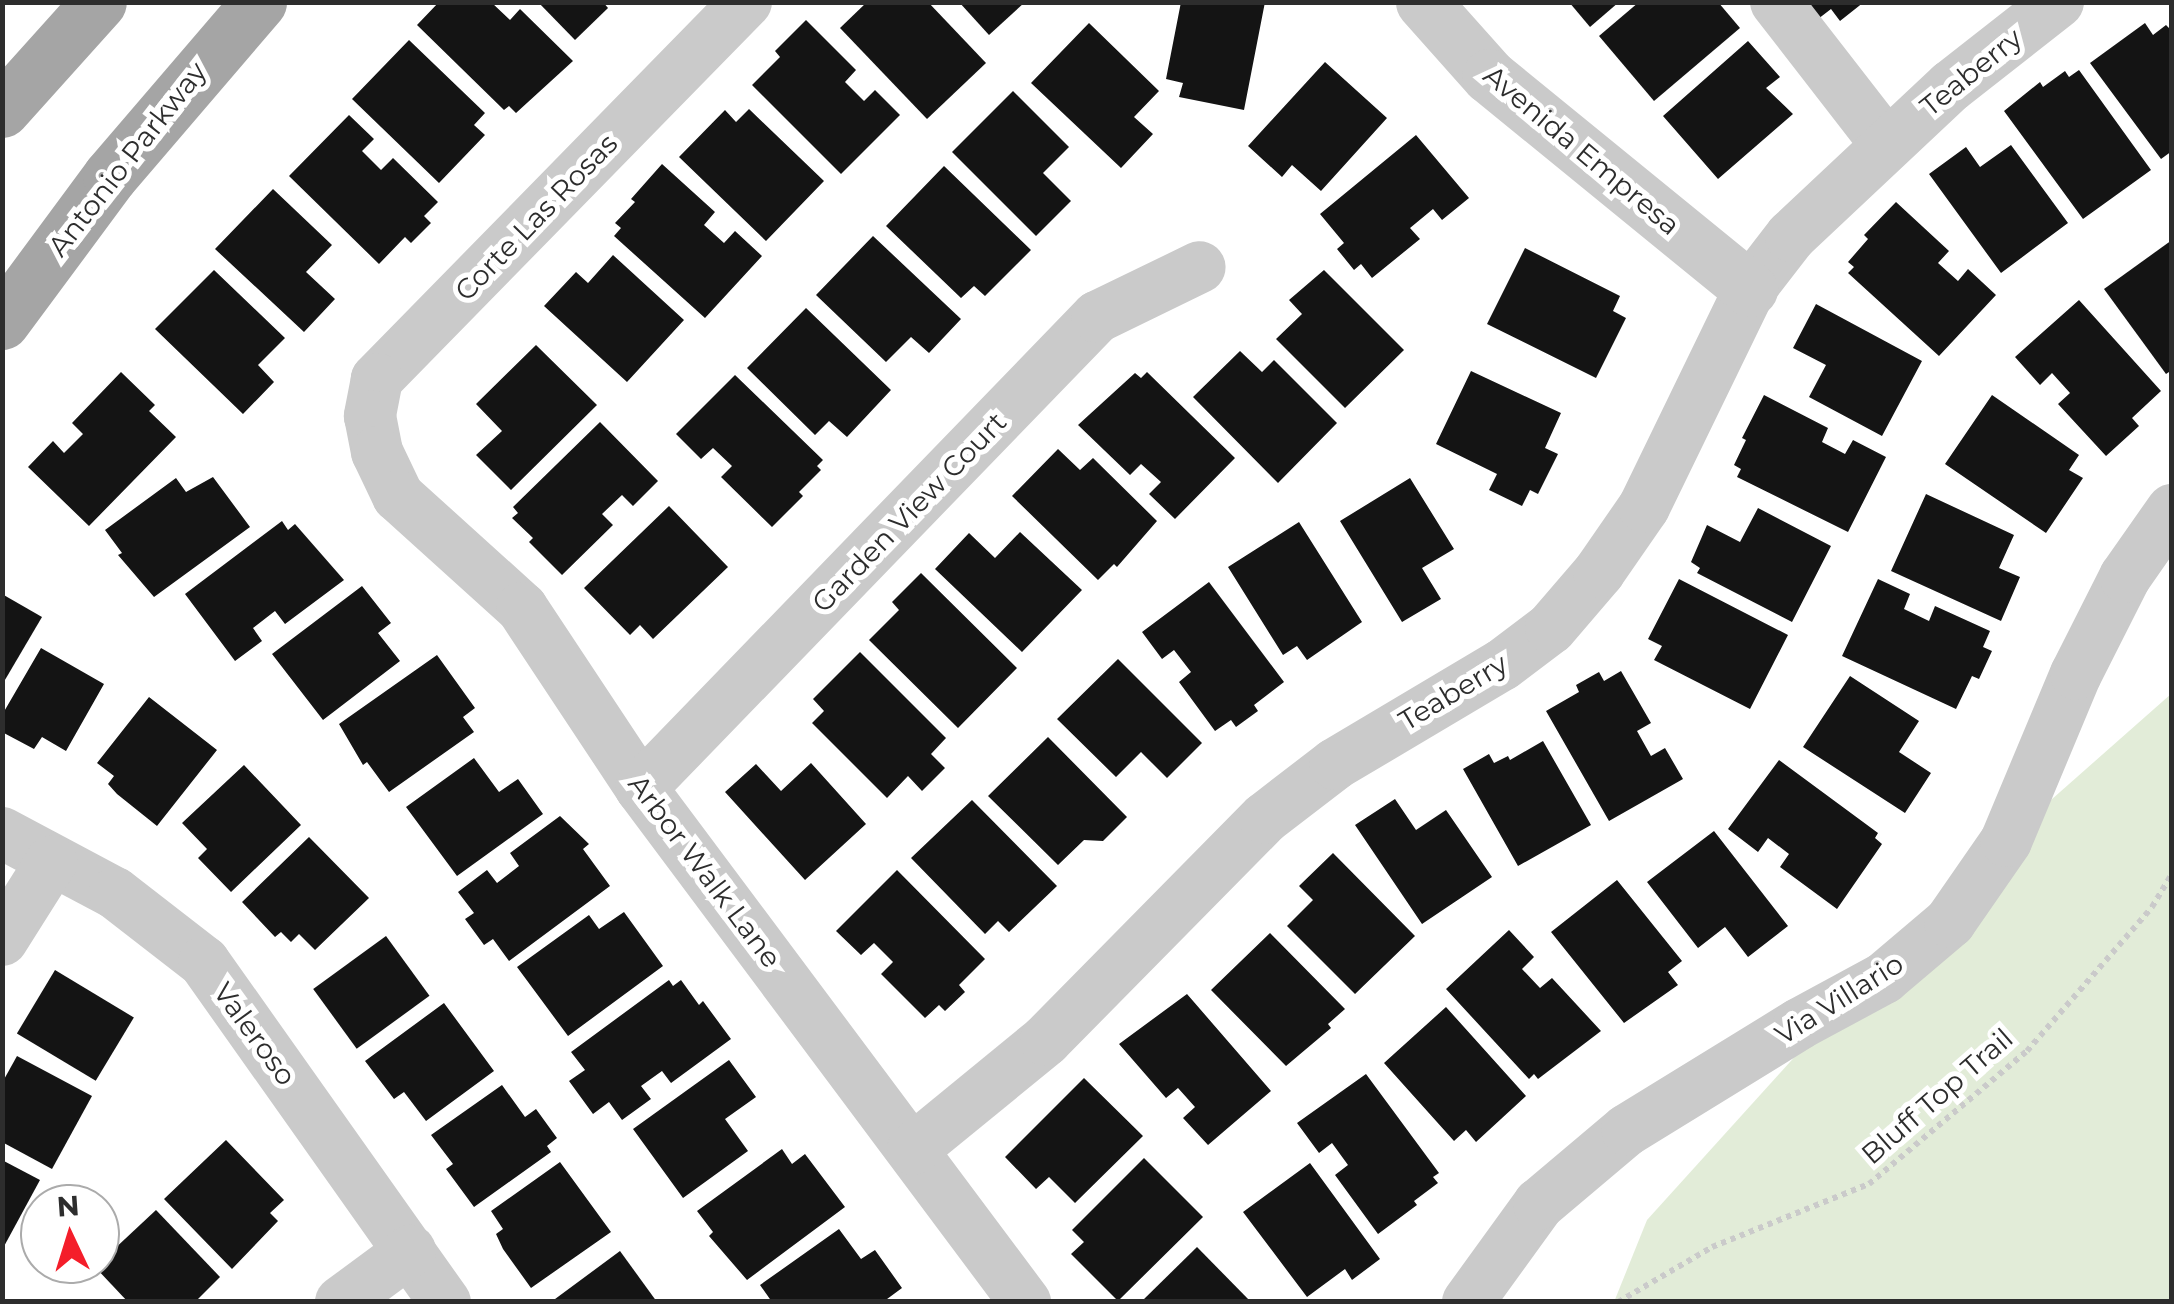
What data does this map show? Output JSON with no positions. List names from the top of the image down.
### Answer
{
  "streets": {
    "main road": ["Antonio Parkway"],
    "street": [
      "Teaberry",
      "Avenida Empresa",
      "Corte Las Rosas",
      "Garden View Court",
      "Arbor Walk Lane",
      "Via Villario",
      "Valeroso"
    ],
    "path": ["Bluff Top Trail"]
  },
  "crossings": [
    ["Teaberry", "Avenida Empresa"],
    ["Teaberry", "Arbor Walk Lane"],
    ["Corte Las Rosas", "Arbor Walk Lane"],
    ["Garden View Court", "Arbor Walk Lane"]
  ],
  "north": "top"
}
